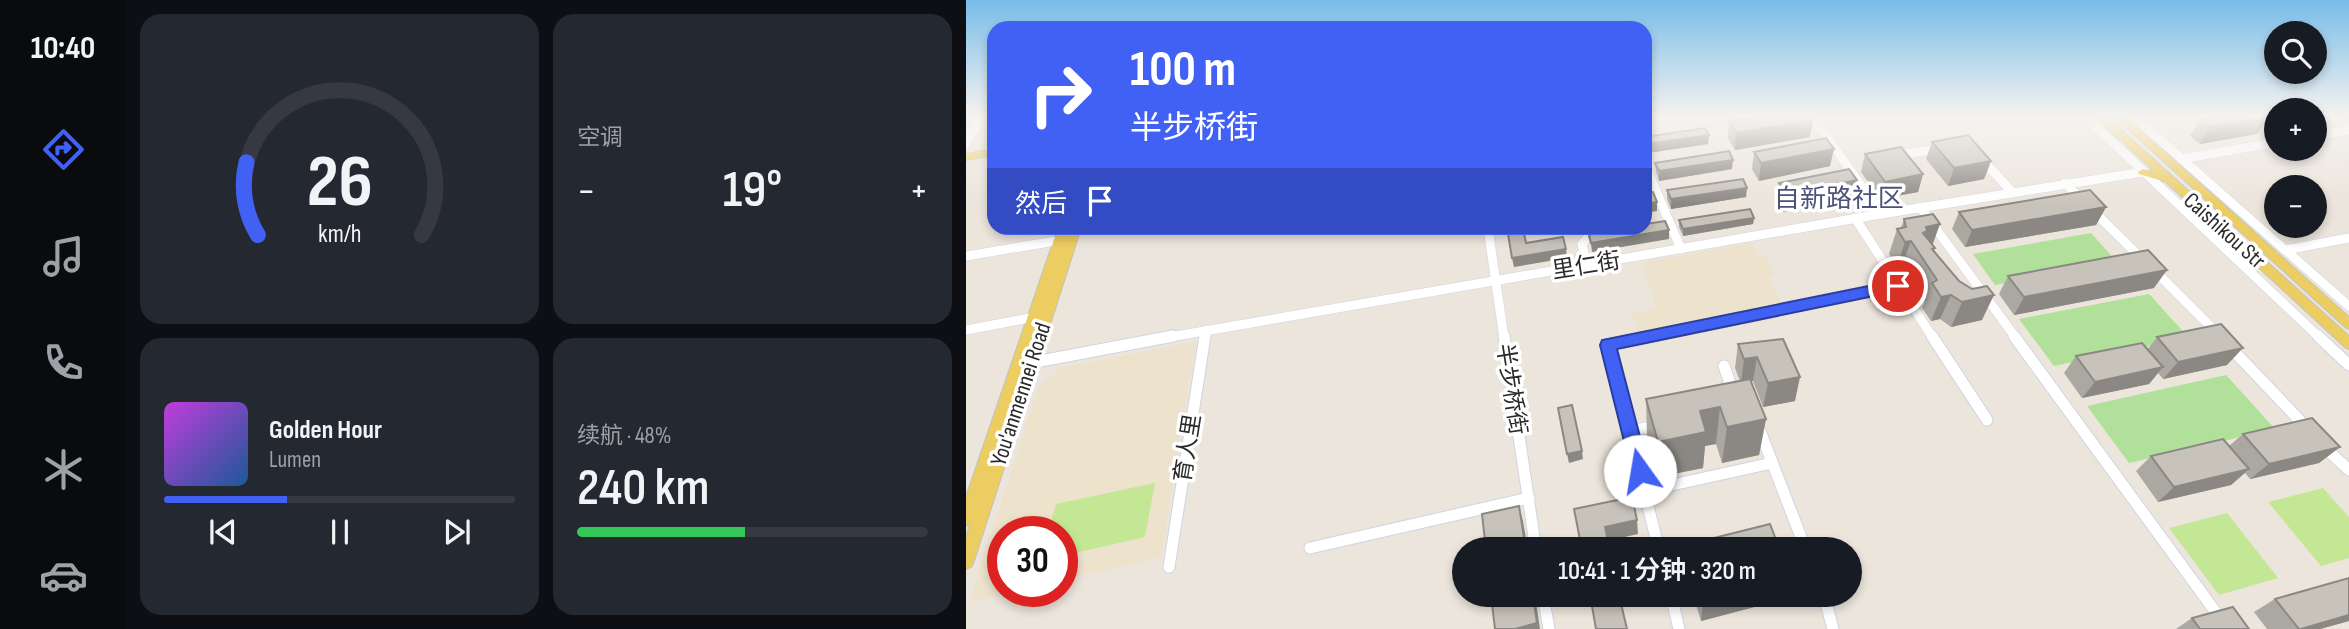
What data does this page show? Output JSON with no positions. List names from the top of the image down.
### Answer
{
  "streets": {
    "main road": ["Caishikou Str", "You'anmennei Road"],
    "street": ["里仁街", "半步桥街", "育人里"]
  },
  "crossings": [
    ["里仁街", "半步桥街"],
    ["里仁街", "You'anmennei Road"],
    ["里仁街", "育人里"]
  ],
  "districts": ["自新路社区"],
  "page": {
    "tabs": "10:40",
    "tile": [
      "空调",
      ["续航 · 48%", "240 km"]
    ],
    "map_buttons": ["+", "−"],
    "turn": ["100 m", "半步桥街"],
    "heat": ["−", "19°", "+"],
    "then": "然后",
    "song": ["Golden Hour", "Lumen"],
    "limit": "30",
    "trip": "10:41 · 1 分钟 · 320 m",
    "gauge": ["26", "km/h"]
  }
}
